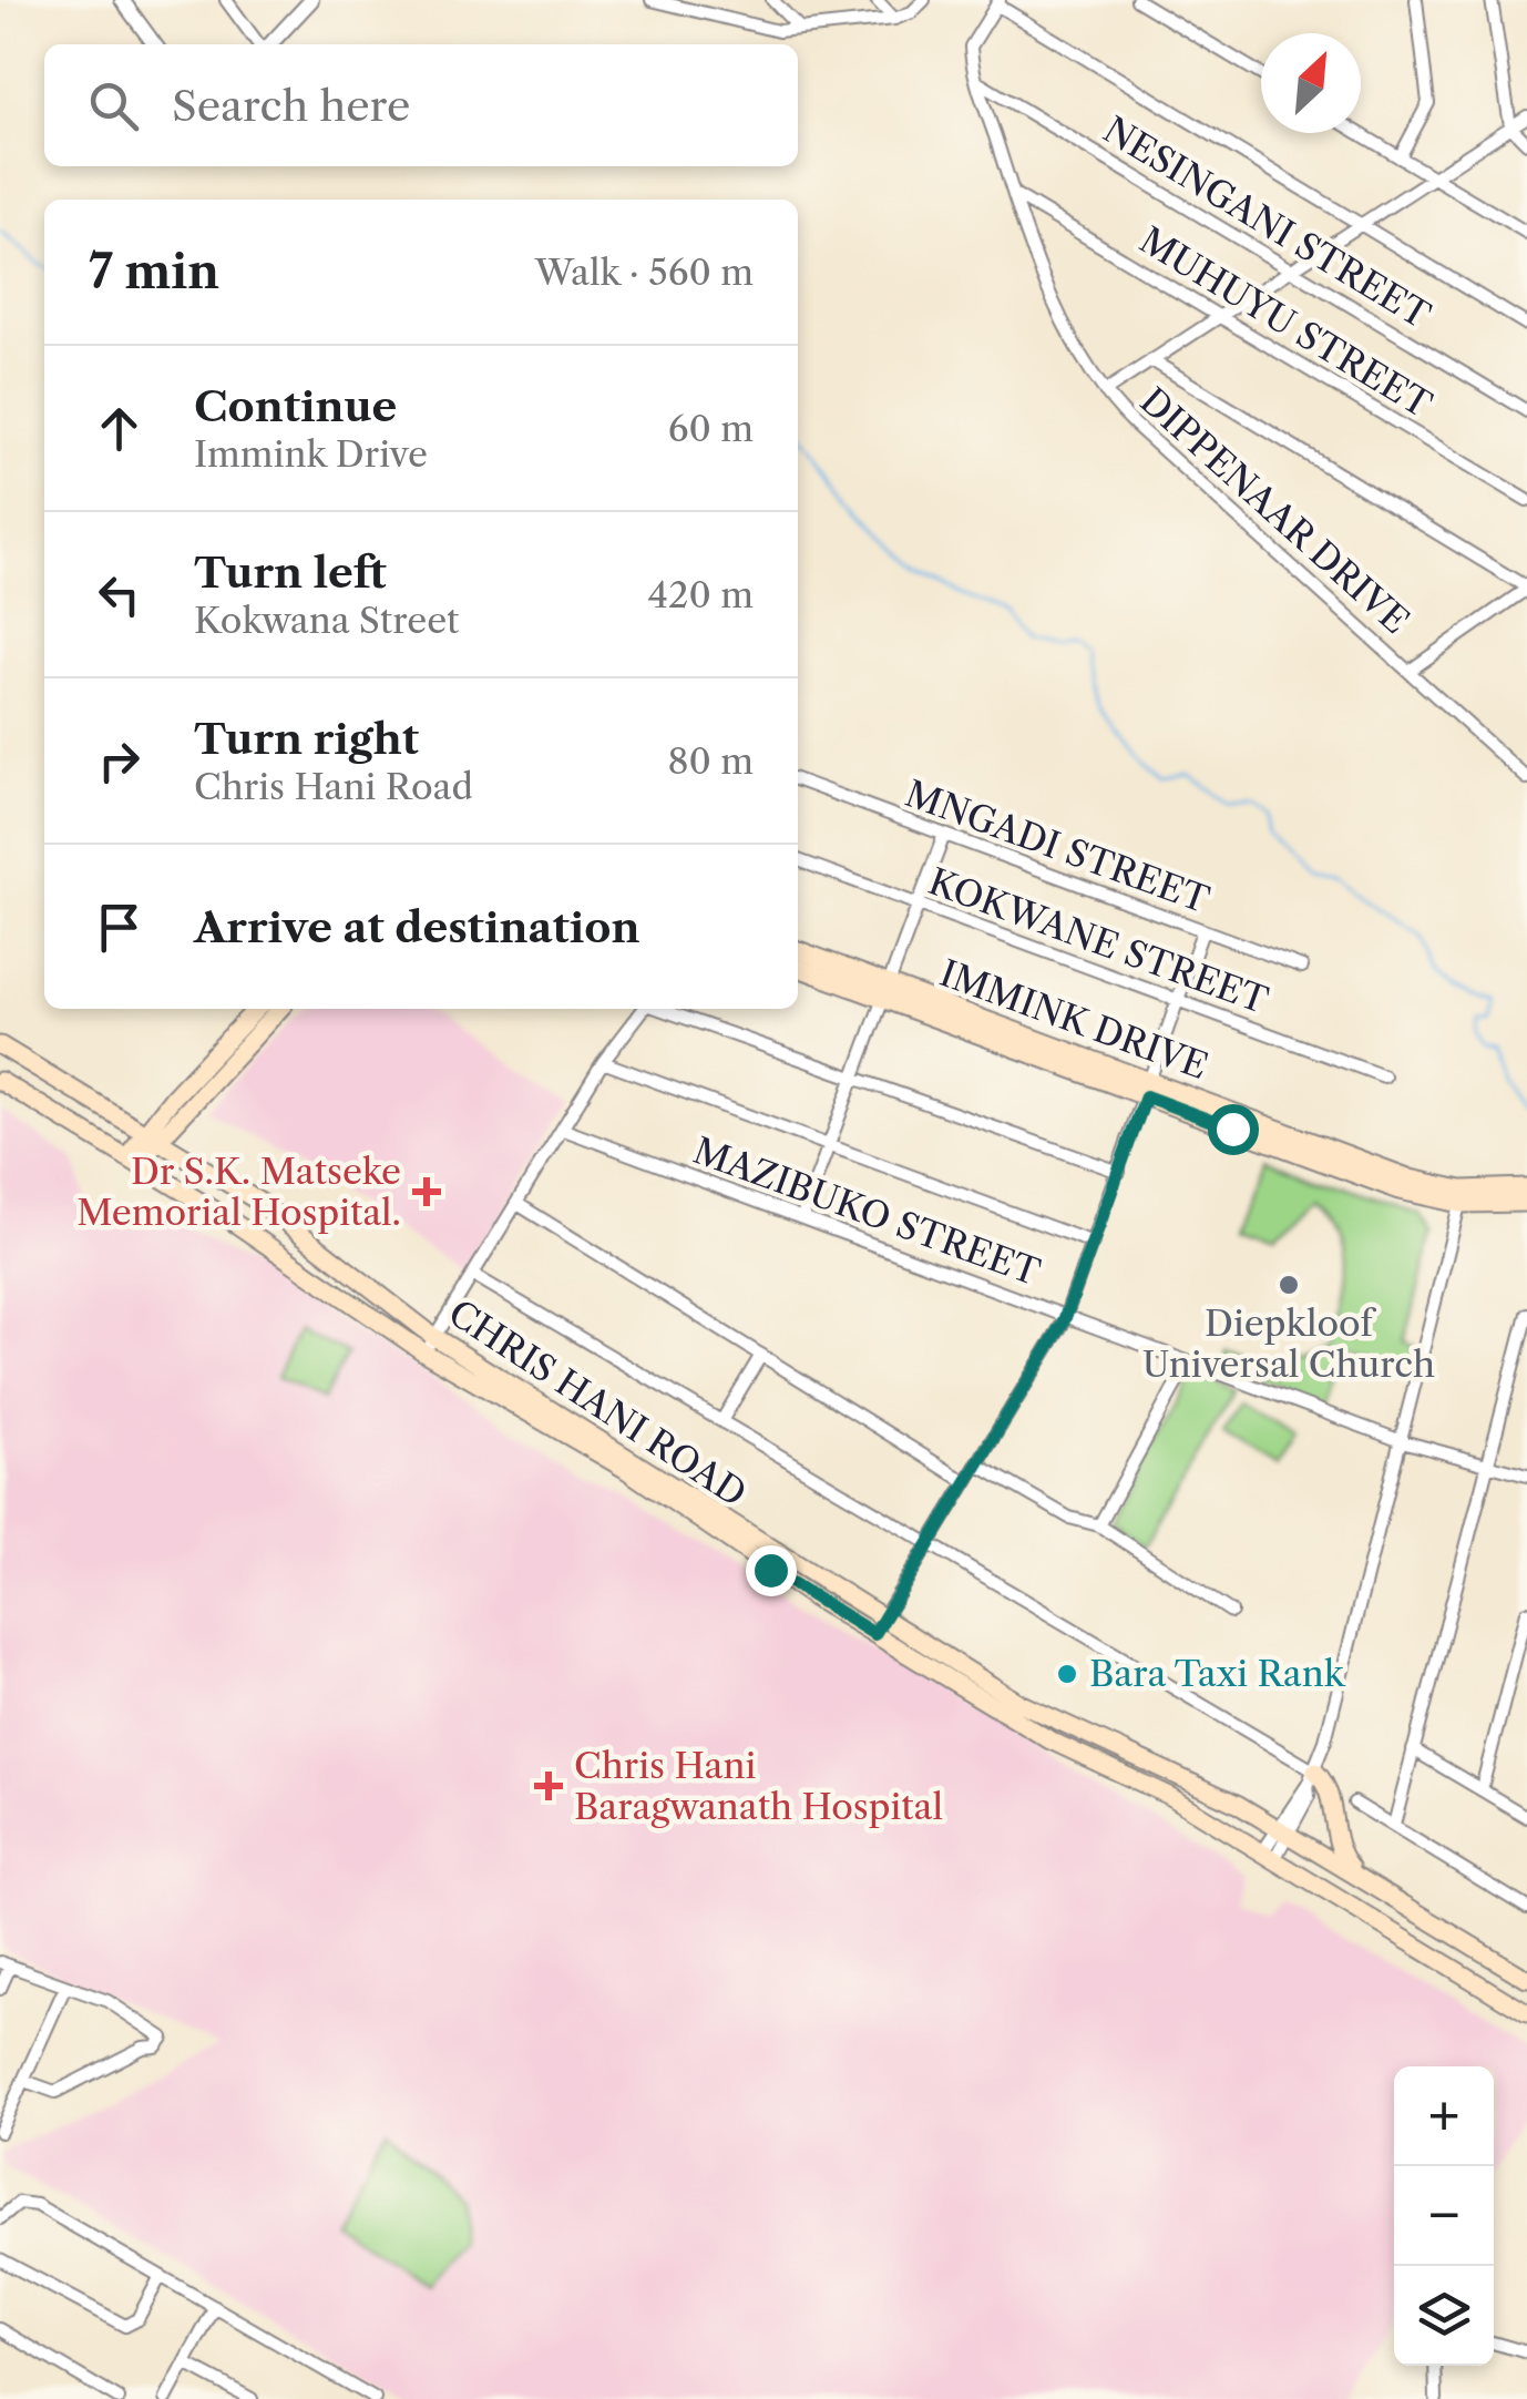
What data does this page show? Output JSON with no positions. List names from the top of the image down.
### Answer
{
  "streets": {
    "main road": ["IMMINK DRIVE", "CHRIS HANI ROAD"],
    "street": [
      "NESINGANI STREET",
      "MUHUYU STREET",
      "DIPPENAAR DRIVE",
      "MNGADI STREET",
      "KOKWANE STREET",
      "MAZIBUKO STREET"
    ]
  },
  "crossings": [
    ["NESINGANI STREET", "DIPPENAAR DRIVE"],
    ["MUHUYU STREET", "DIPPENAAR DRIVE"]
  ],
  "places": {
    "health": ["Dr S.K. Matseke Memorial Hospital.", "Chris Hani Baragwanath Hospital"],
    "other": ["Diepkloof Universal Church", "Bara Taxi Rank"]
  },
  "north": "top right",
  "page": {
    "search": "Search here",
    "heading": ["7 min", "Walk · 560 m"],
    "list": [
      ["Continue", "Immink Drive", "60 m"],
      ["Turn left", "Kokwana Street", "420 m"],
      ["Turn right", "Chris Hani Road", "80 m"],
      "Arrive at destination"
    ],
    "map_buttons": ["+", "−"]
  }
}
